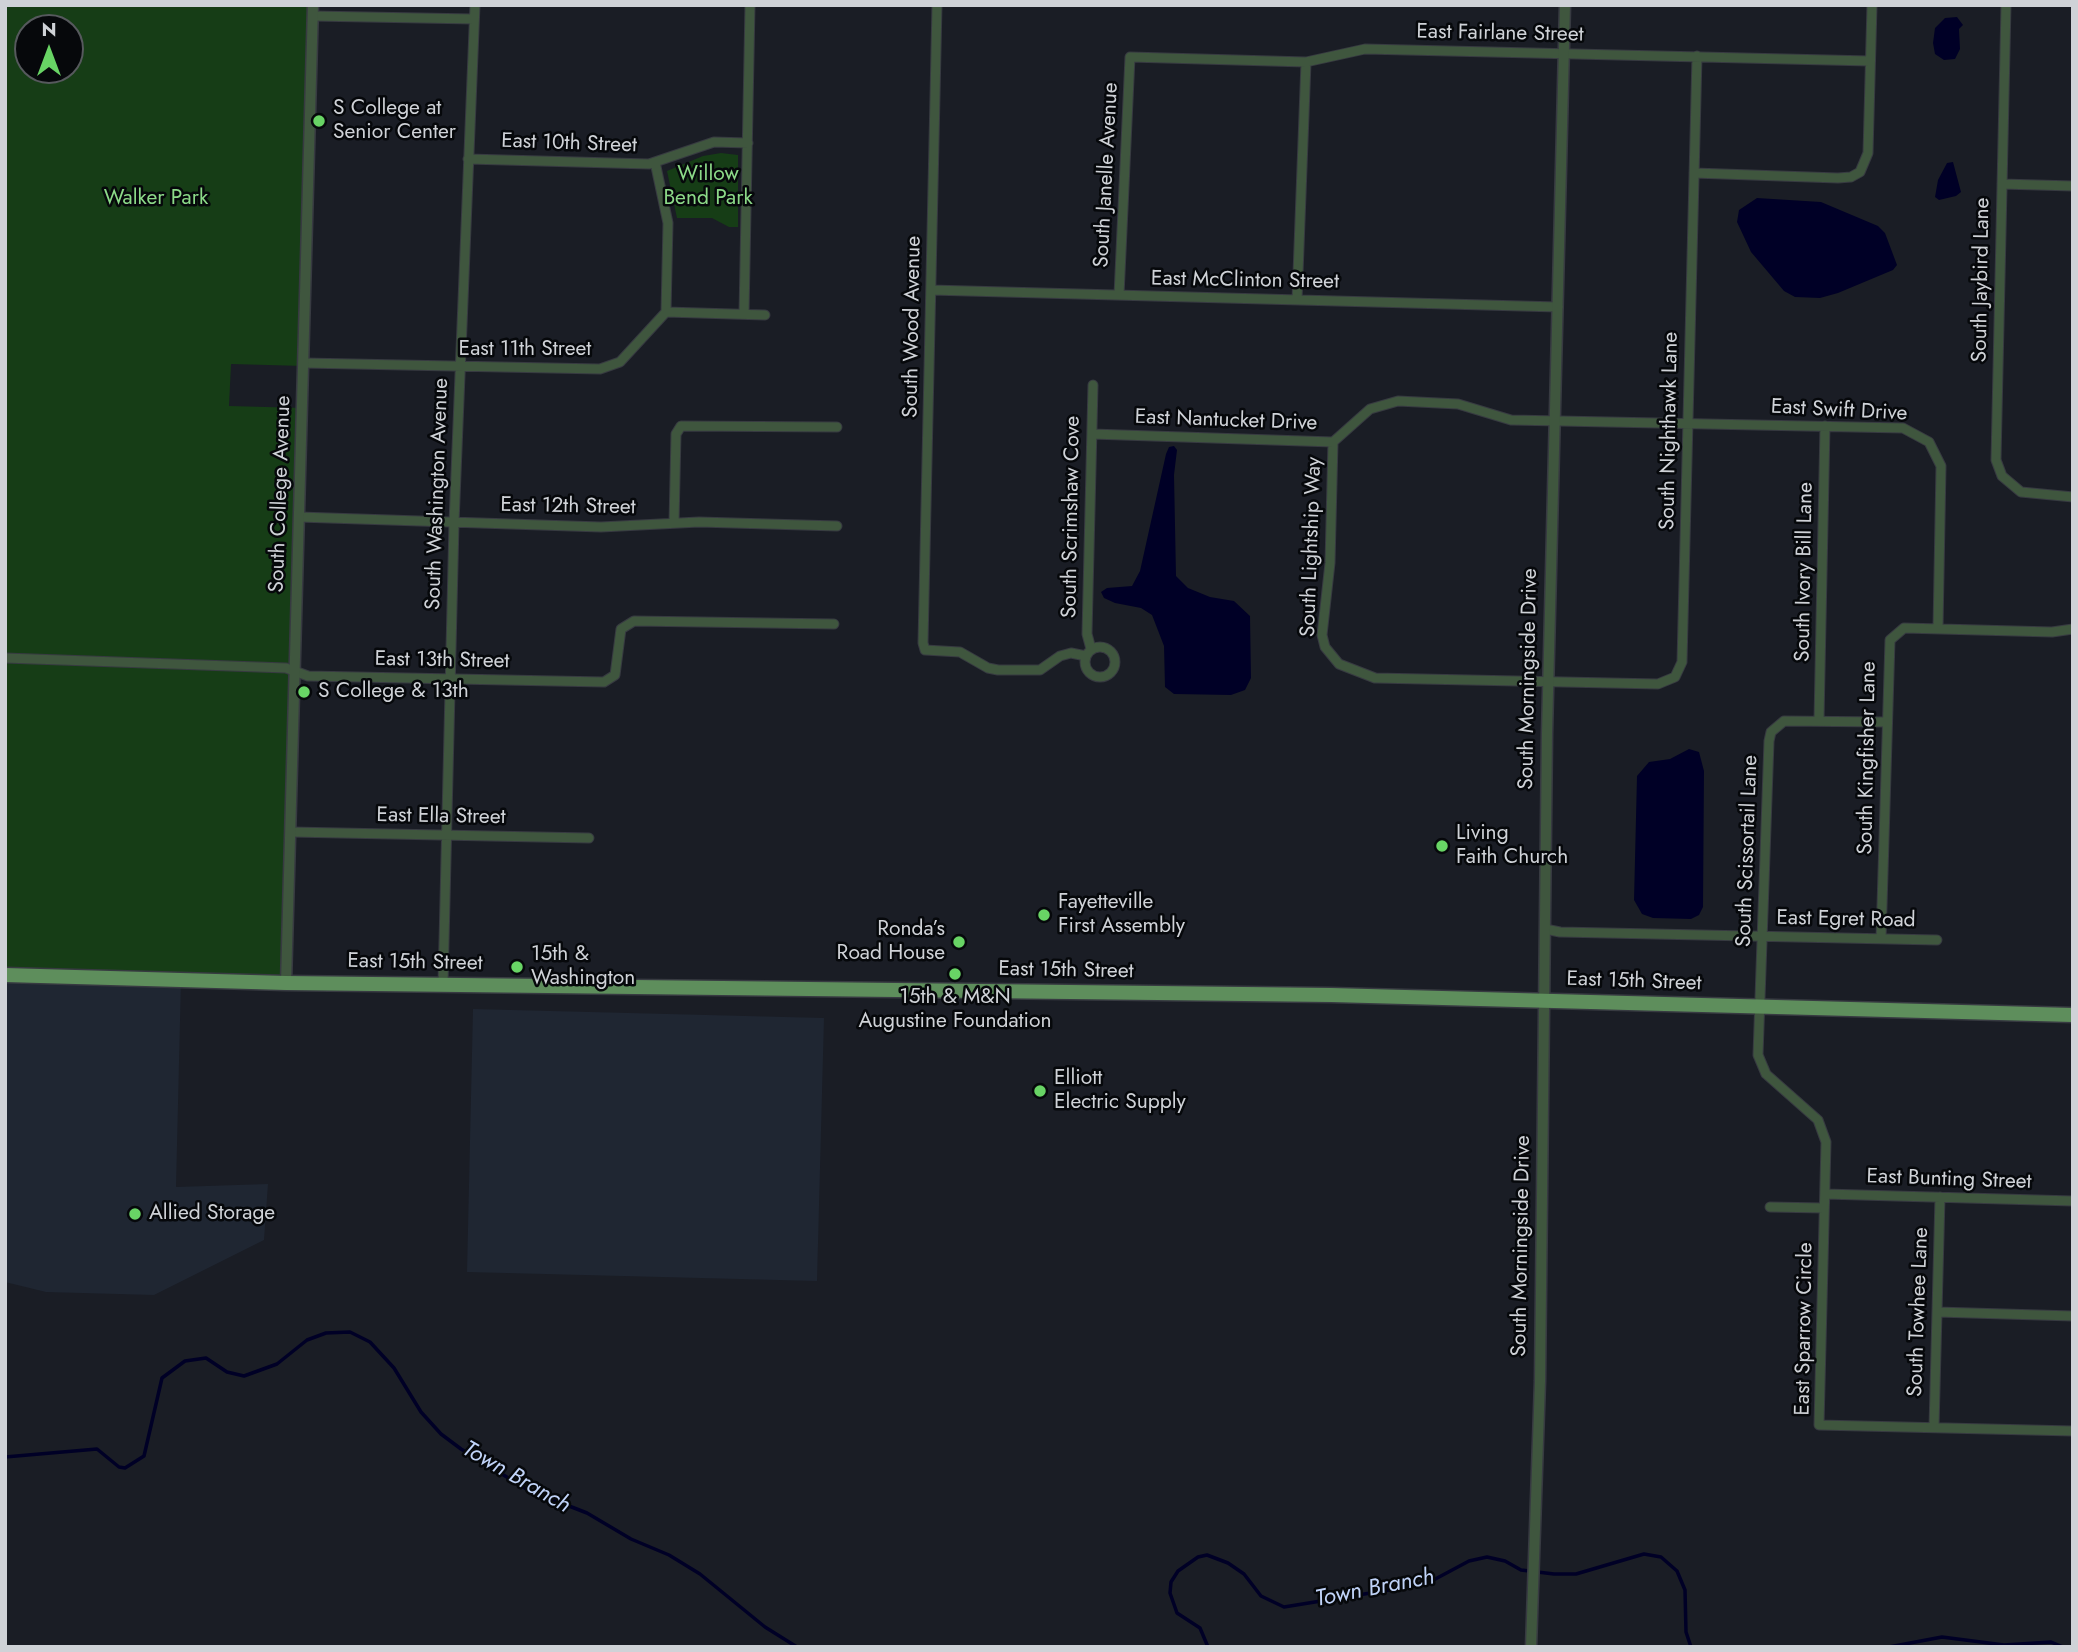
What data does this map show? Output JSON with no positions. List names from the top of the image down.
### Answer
{
  "streets": {
    "main road": ["East 15th Street"],
    "street": [
      "East Fairlane Street",
      "East 10th Street",
      "South Janelle Avenue",
      "South Jaybird Lane",
      "East McClinton Street",
      "South Wood Avenue",
      "East 11th Street",
      "East Swift Drive",
      "East Nantucket Drive",
      "South Nighthawk Lane",
      "South College Avenue",
      "South Washington Avenue",
      "East 12th Street",
      "South Scrimshaw Cove",
      "South Lightship Way",
      "South Ivory Bill Lane",
      "East 13th Street",
      "South Morningside Drive",
      "South Kingfisher Lane",
      "East Ella Street",
      "South Scissortail Lane",
      "East Egret Road",
      "East Bunting Street",
      "South Towhee Lane",
      "East Sparrow Circle"
    ]
  },
  "crossings": [
    ["East Fairlane Street", "South Janelle Avenue"],
    ["East Fairlane Street", "South Nighthawk Lane"],
    ["East Fairlane Street", "South Morningside Drive"],
    ["East 10th Street", "South Washington Avenue"],
    ["South Janelle Avenue", "East McClinton Street"],
    ["East McClinton Street", "South Wood Avenue"],
    ["East McClinton Street", "South Morningside Drive"],
    ["South Wood Avenue", "South Scrimshaw Cove"],
    ["East 11th Street", "South College Avenue"],
    ["East 11th Street", "South Washington Avenue"],
    ["East Swift Drive", "East Nantucket Drive"],
    ["East Swift Drive", "South Nighthawk Lane"],
    ["East Swift Drive", "South Ivory Bill Lane"],
    ["East Swift Drive", "South Morningside Drive"],
    ["East Swift Drive", "South Kingfisher Lane"],
    ["East Nantucket Drive", "South Scrimshaw Cove"],
    ["East Nantucket Drive", "South Lightship Way"],
    ["East Nantucket Drive", "South Morningside Drive"],
    ["South Nighthawk Lane", "South Lightship Way"],
    ["South Nighthawk Lane", "South Morningside Drive"],
    ["South College Avenue", "East 12th Street"],
    ["South College Avenue", "East 13th Street"],
    ["South College Avenue", "East Ella Street"],
    ["South College Avenue", "East 15th Street"],
    ["South Washington Avenue", "East 12th Street"],
    ["South Washington Avenue", "East 13th Street"],
    ["South Washington Avenue", "East Ella Street"],
    ["South Washington Avenue", "East 15th Street"],
    ["South Lightship Way", "South Morningside Drive"],
    ["South Ivory Bill Lane", "South Scissortail Lane"],
    ["South Morningside Drive", "East Egret Road"],
    ["South Morningside Drive", "East 15th Street"],
    ["South Kingfisher Lane", "South Scissortail Lane"],
    ["South Kingfisher Lane", "East Egret Road"],
    ["South Scissortail Lane", "East Egret Road"],
    ["South Scissortail Lane", "East 15th Street"],
    ["South Scissortail Lane", "East Sparrow Circle"],
    ["East 15th Street", "East Sparrow Circle"],
    ["East Bunting Street", "South Towhee Lane"],
    ["East Bunting Street", "East Sparrow Circle"],
    ["South Towhee Lane", "East Sparrow Circle"]
  ],
  "water": ["Town Branch"],
  "parks": ["Willow Bend Park", "Walker Park"],
  "places": [
    "S College at Senior Center",
    "S College & 13th",
    "Living Faith Church",
    "Fayetteville First Assembly",
    "Ronda’s Road House",
    "15th & Washington",
    "15th & M&N Augustine Foundation",
    "Elliott Electric Supply",
    "Allied Storage"
  ],
  "north": "top"
}
